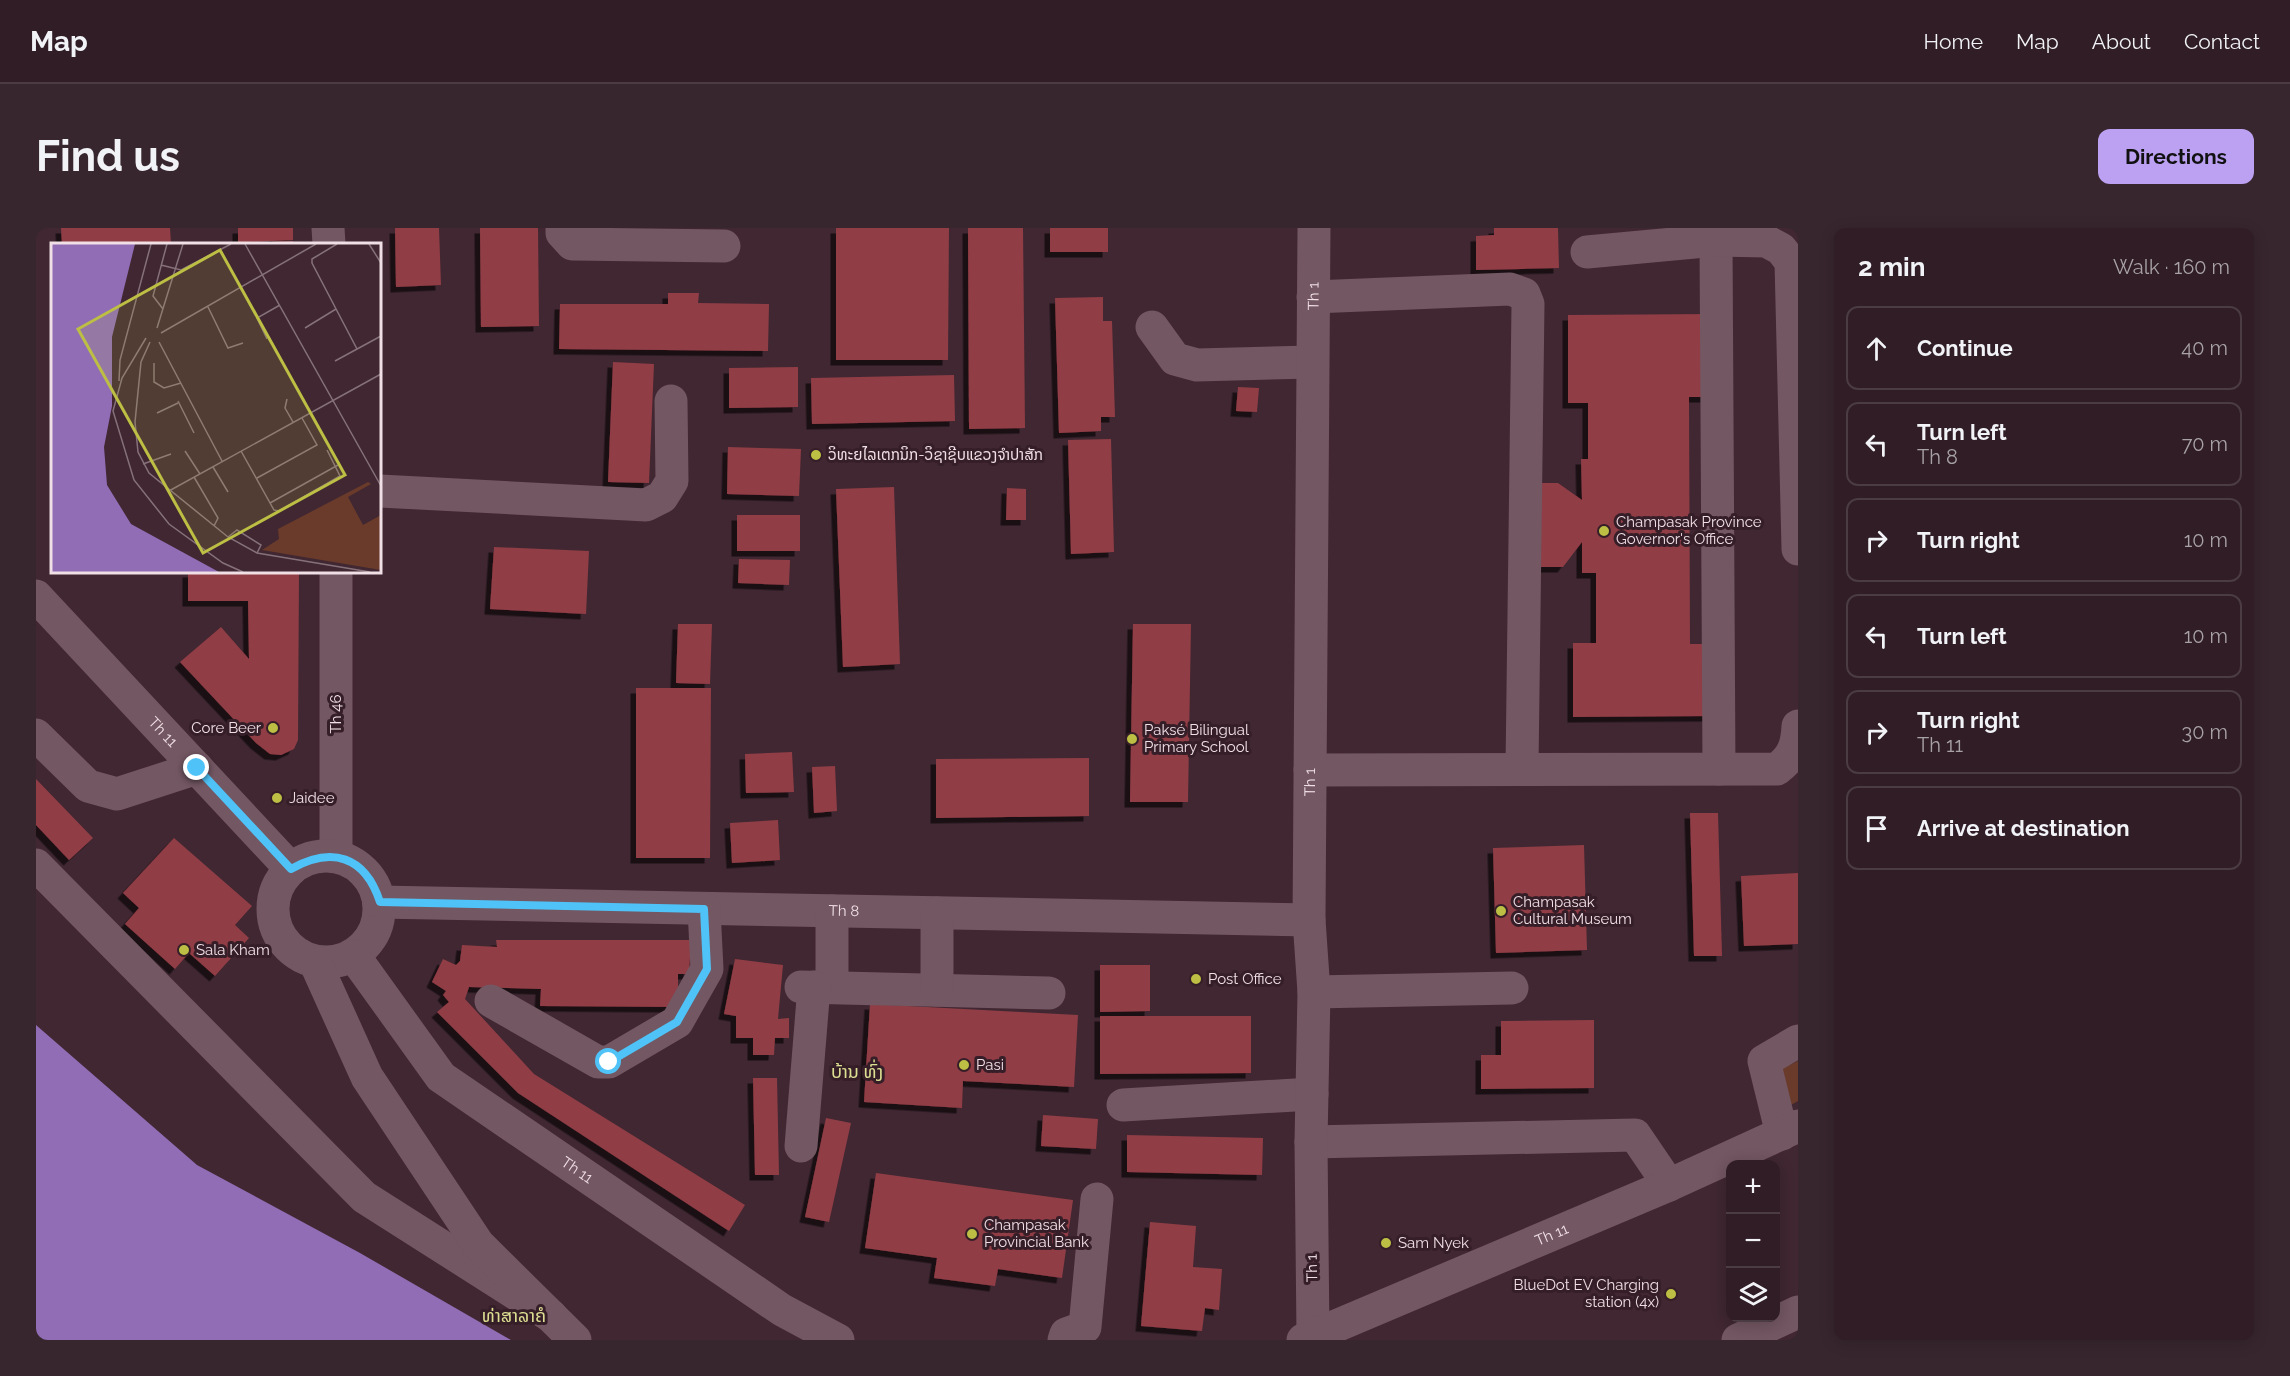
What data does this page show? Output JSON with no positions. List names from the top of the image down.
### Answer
{
  "streets": {
    "street": [
      "Th 1",
      "Th 46",
      "Th 11",
      "Th 8"
    ]
  },
  "crossings": [
    ["Th 1", "Th 11"],
    ["Th 1", "Th 8"],
    ["Th 46", "Th 11"],
    ["Th 46", "Th 8"],
    ["Th 11", "Th 8"]
  ],
  "districts": ["ບ້ານ ທົ່ງ", "ທ່າສາລາຄໍ"],
  "places": [
    "ວິທະຍໄລເຕກນິກ-ວິຊາຊີບແຂວງຈໍາປາສັກ",
    "Champasak Province Governor's Office",
    "Core Beer",
    "Paksé Bilingual Primary School",
    "Jaidee",
    "Champasak Cultural Museum",
    "Sala Kham",
    "Post Office",
    "Pasi",
    "Champasak Provincial Bank",
    "Sam Nyek",
    "BlueDot EV Charging station (4x)"
  ],
  "page": {
    "header": "Map",
    "nav": [
      "Home",
      "Map",
      "About",
      "Contact"
    ],
    "buttons": "Directions",
    "title": "Find us",
    "heading": ["2 min", "Walk · 160 m"],
    "list": [
      ["Continue", "40 m"],
      ["Turn left", "Th 8", "70 m"],
      ["Turn right", "10 m"],
      ["Turn left", "10 m"],
      ["Turn right", "Th 11", "30 m"],
      "Arrive at destination"
    ],
    "map_buttons": ["+", "−"]
  }
}
